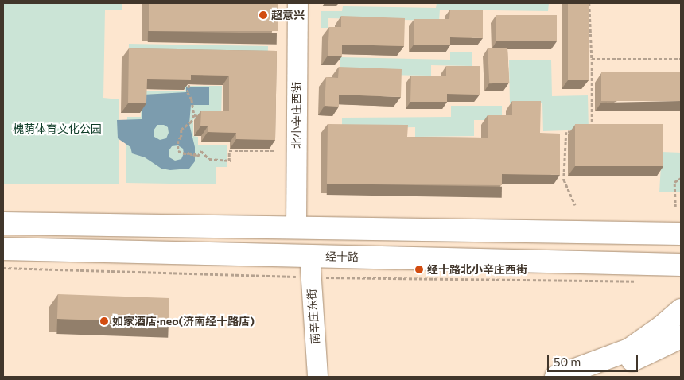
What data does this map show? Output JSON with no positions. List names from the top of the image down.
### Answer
{
  "streets": {
    "main road": ["北小辛庄西街", "经十路", "南辛庄东街"]
  },
  "crossings": [
    ["经十路", "南辛庄东街"]
  ],
  "parks": ["槐荫体育文化公园"],
  "places": ["超意兴", "经十路北小辛庄西街", "如家酒店·neo(济南经十路店)"],
  "scale_bar": "50 m"
}
